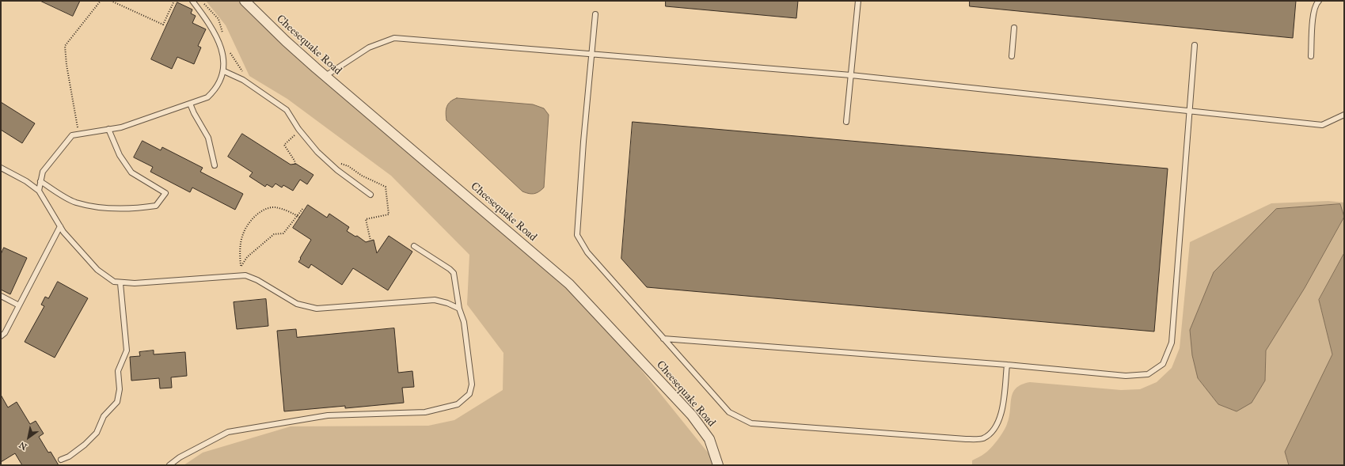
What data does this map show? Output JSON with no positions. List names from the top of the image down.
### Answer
{
  "streets": {
    "street": ["Cheesequake Road"]
  },
  "north": "bottom left"
}
